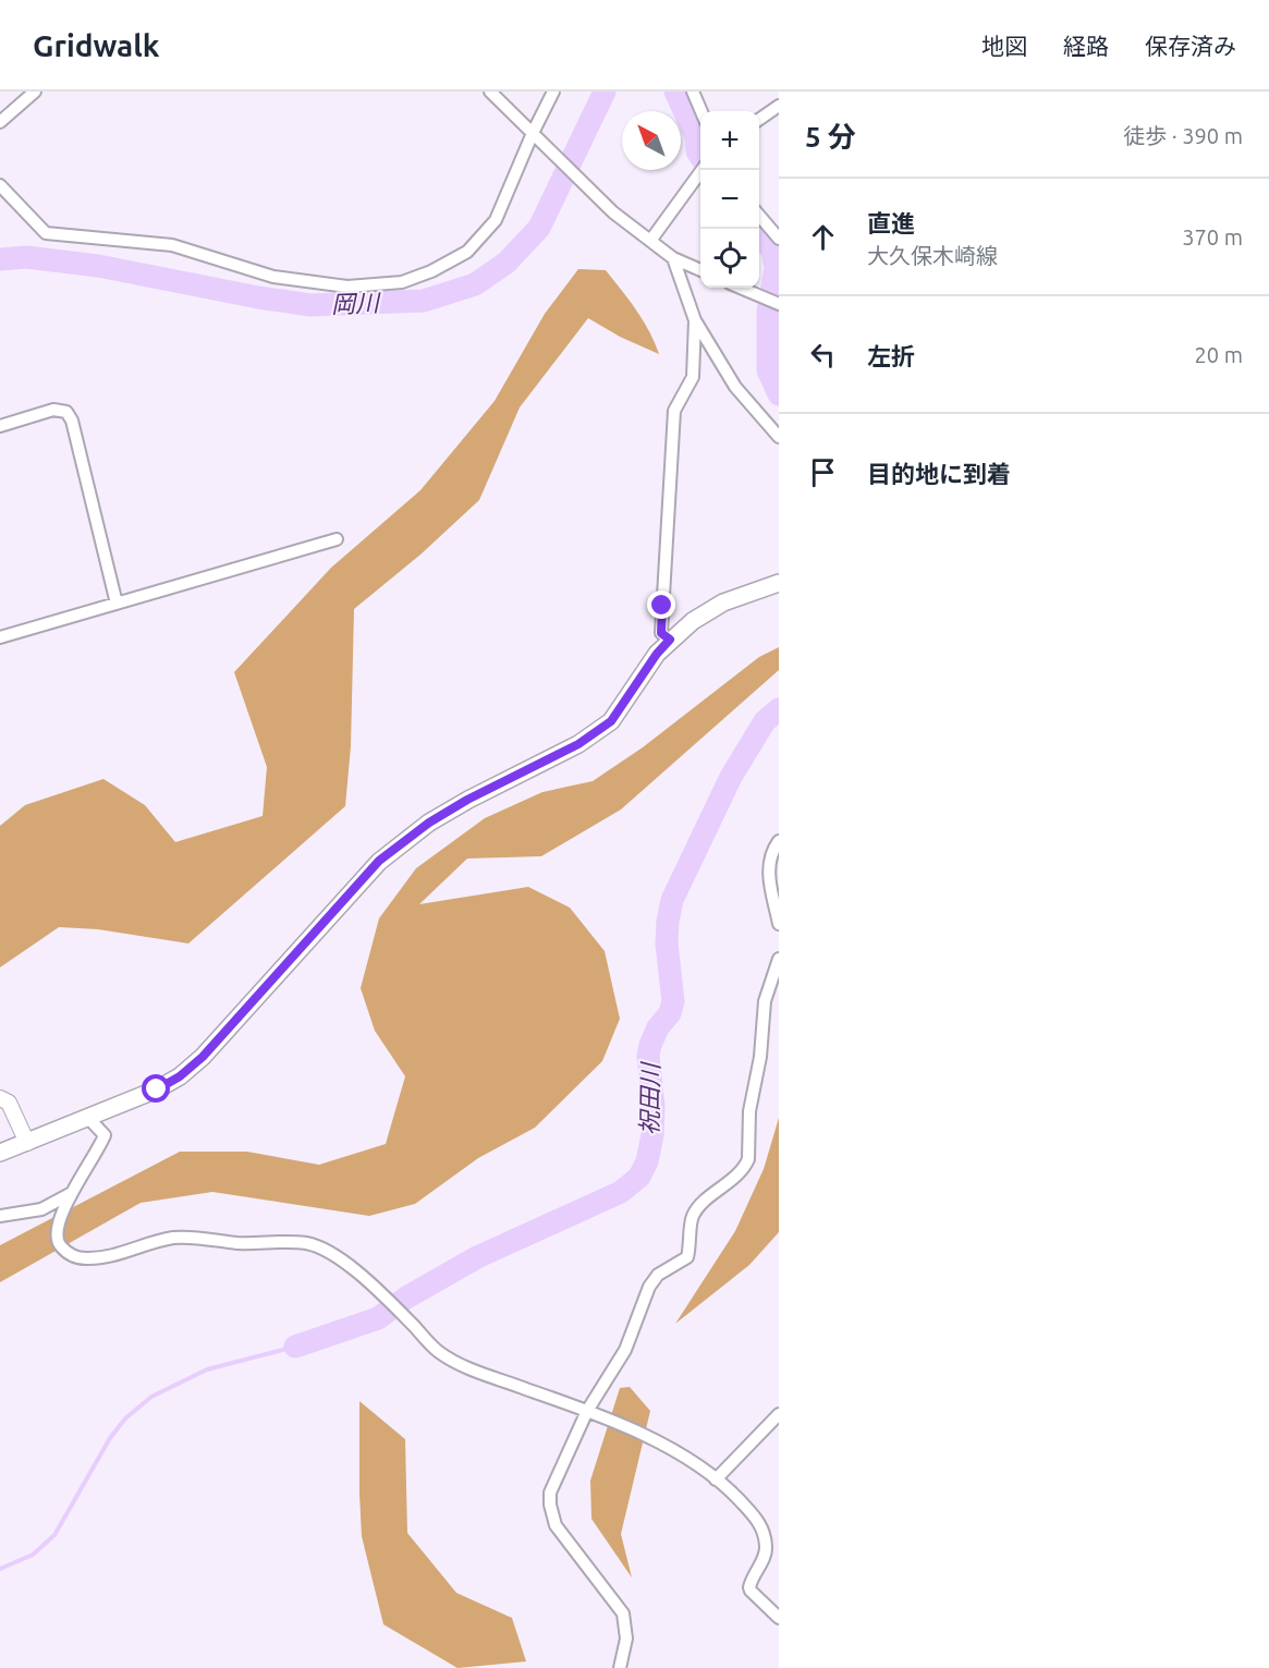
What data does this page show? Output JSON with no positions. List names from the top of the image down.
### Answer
{
  "water": ["岡川", "祝田川"],
  "north": "top left",
  "page": {
    "header": "Gridwalk",
    "nav": ["地図", "経路", "保存済み"],
    "heading": ["5 分", "徒歩 · 390 m"],
    "map_buttons": ["+", "−"],
    "list": [
      ["直進", "大久保木崎線", "370 m"],
      ["左折", "20 m"],
      "目的地に到着"
    ]
  }
}
